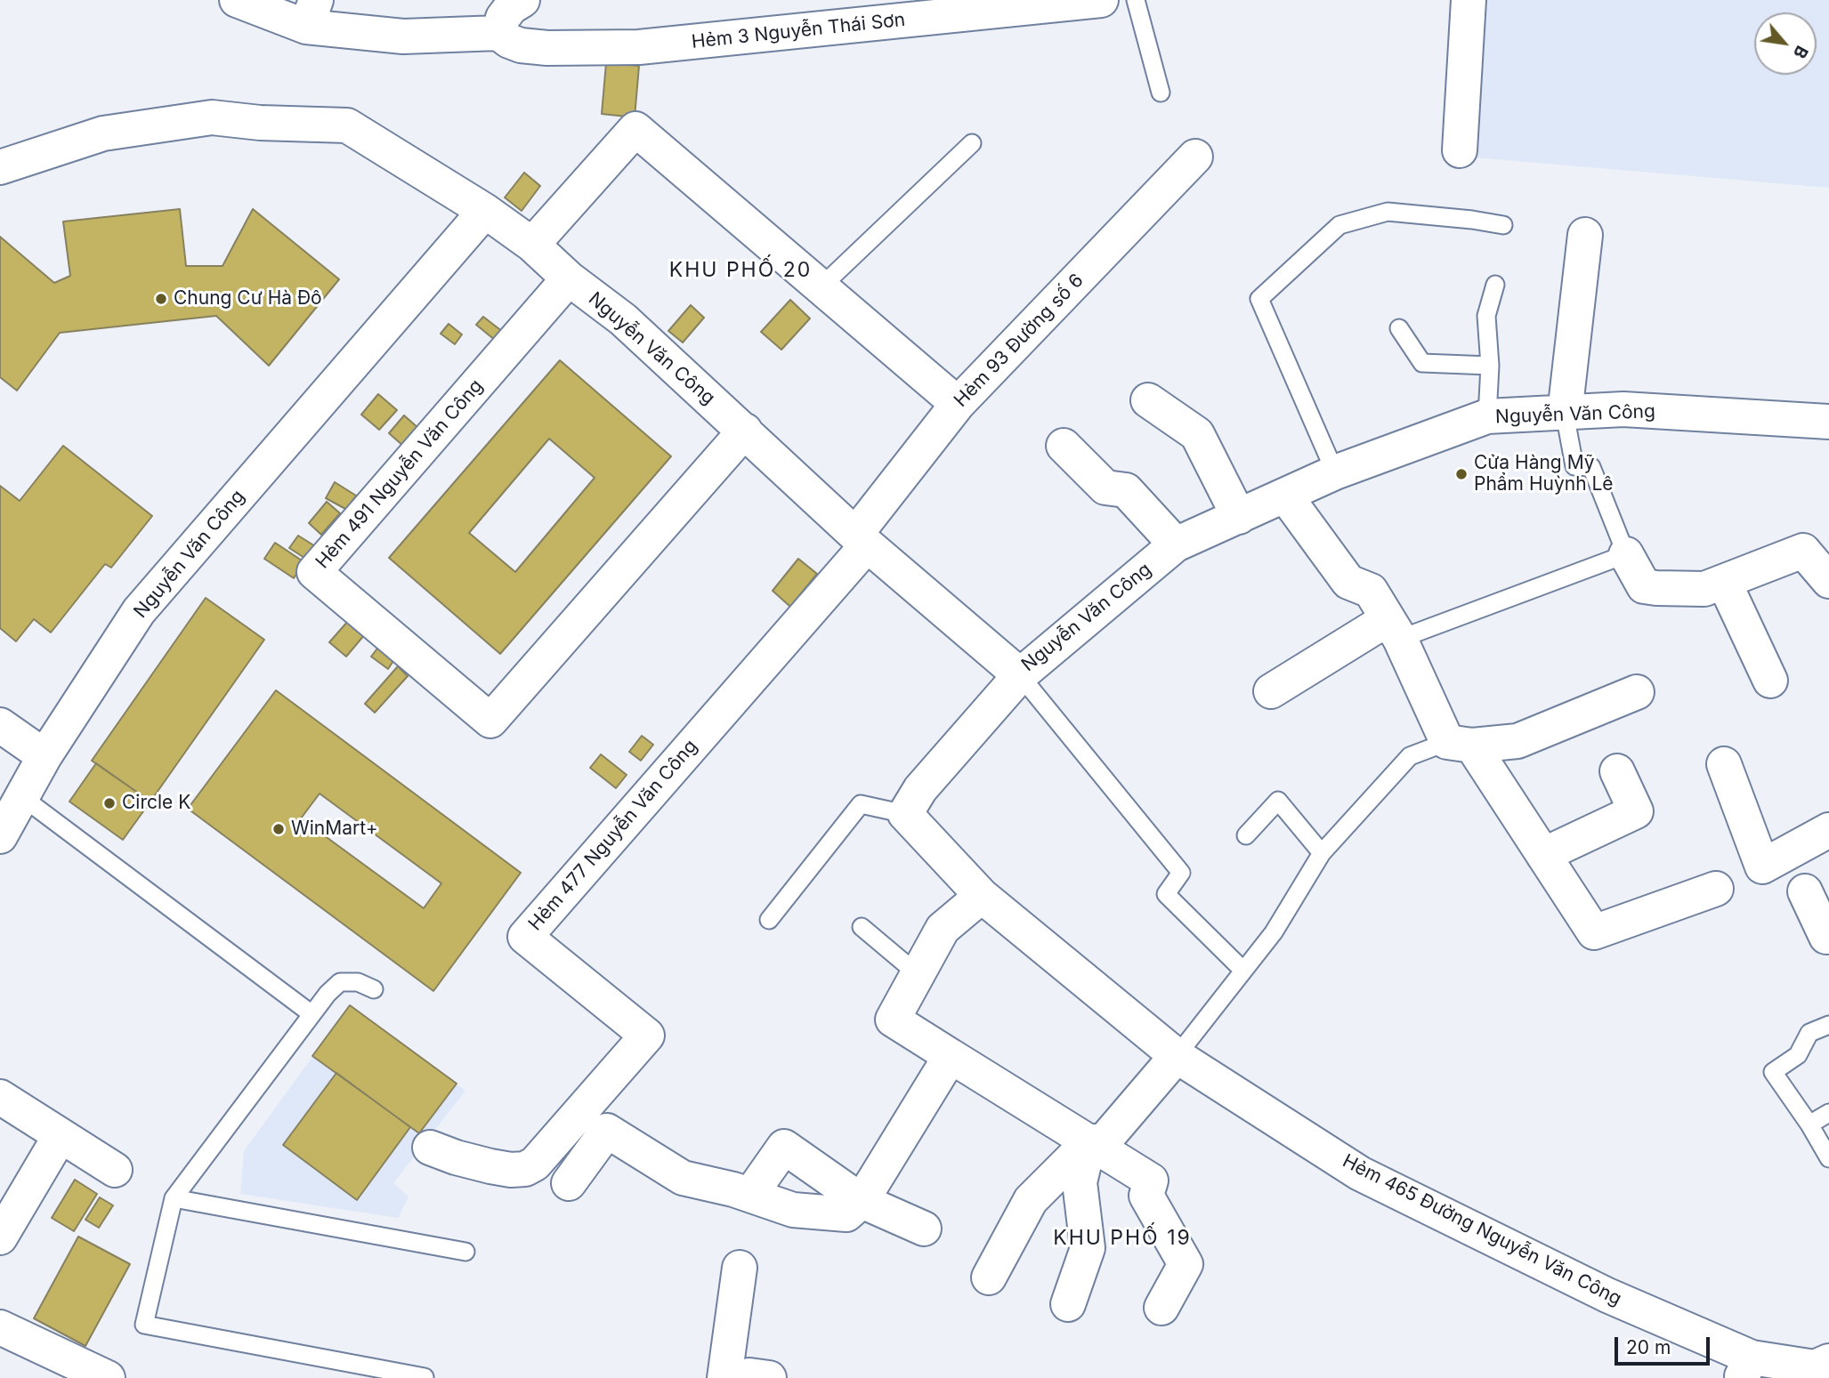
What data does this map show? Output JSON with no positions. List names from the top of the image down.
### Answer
{
  "streets": {
    "street": [
      "Hẻm 3 Nguyễn Thái Sơn",
      "Hẻm 93 Đường số 6",
      "Nguyễn Văn Công",
      "Hẻm 491 Nguyễn Văn Công",
      "Hẻm 477 Nguyễn Văn Công",
      "Hẻm 465 Đường Nguyễn Văn Công"
    ]
  },
  "crossings": [
    ["Hẻm 93 Đường số 6", "Nguyễn Văn Công"],
    ["Hẻm 93 Đường số 6", "Hẻm 477 Nguyễn Văn Công"],
    ["Nguyễn Văn Công", "Hẻm 491 Nguyễn Văn Công"],
    ["Nguyễn Văn Công", "Hẻm 477 Nguyễn Văn Công"]
  ],
  "districts": ["KHU PHỐ 20", "KHU PHỐ 19"],
  "places": [
    "Chung Cư Hà Đô",
    "Cửa Hàng Mỹ Phẩm Huỳnh Lê",
    "Circle K",
    "WinMart+"
  ],
  "scale_bar": "20 m",
  "north": "bottom right"
}
